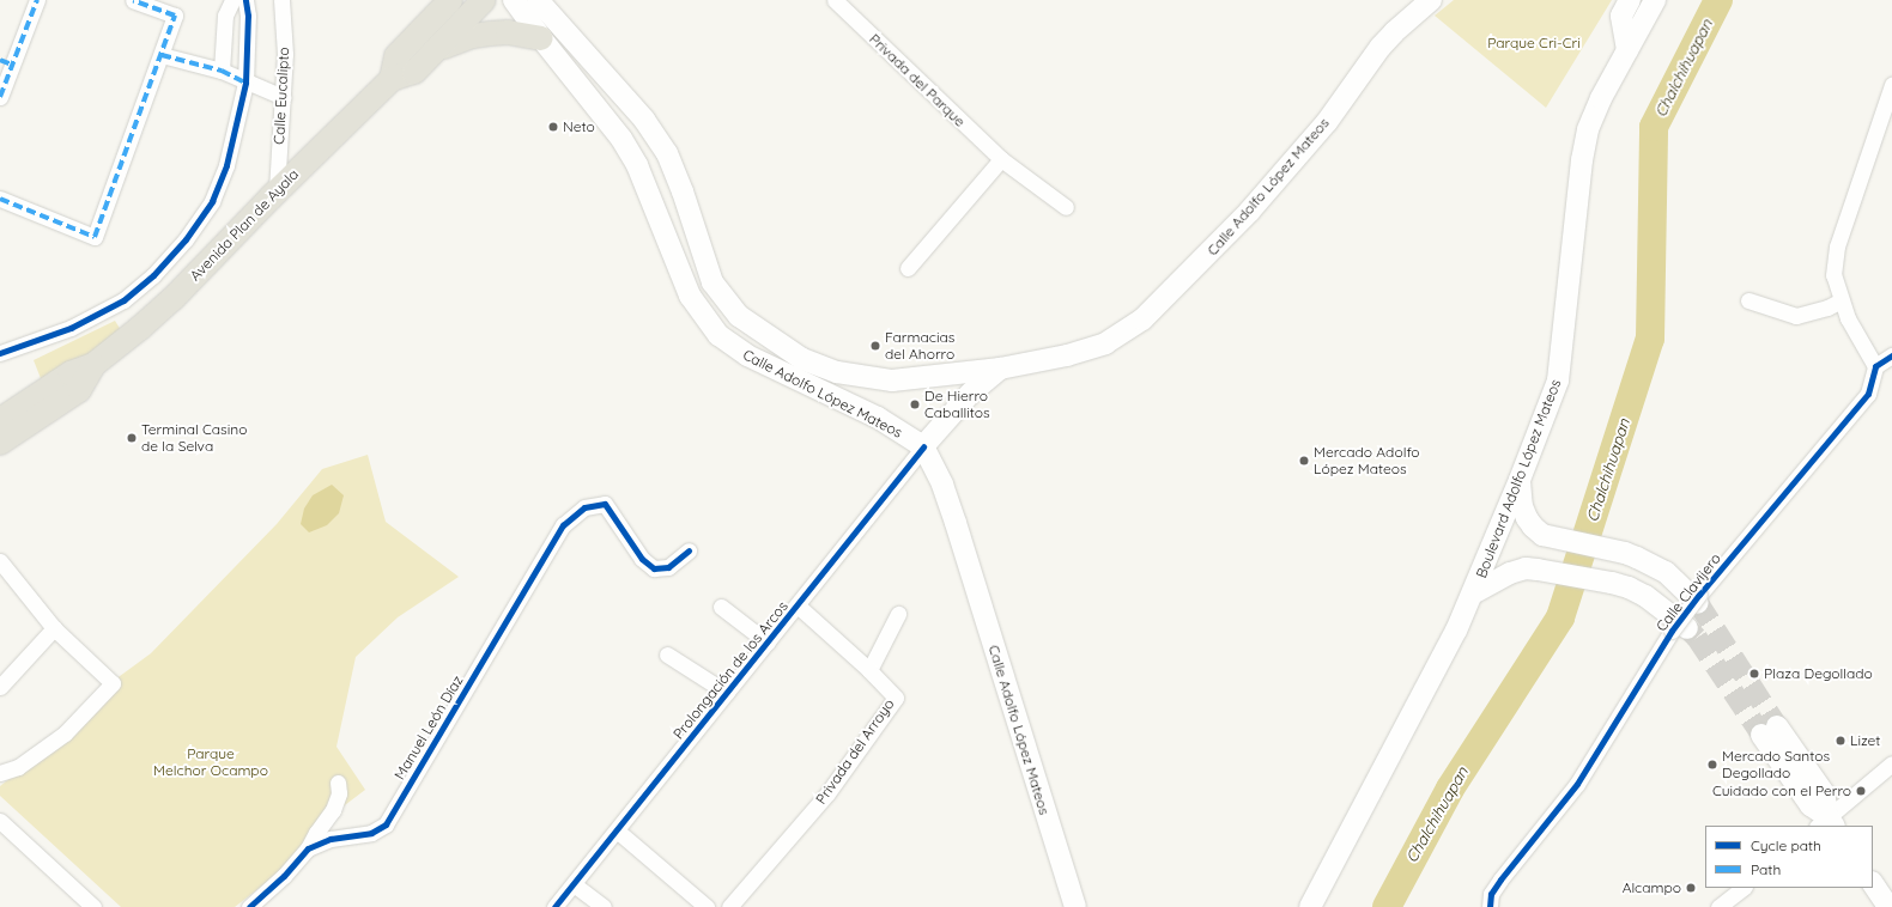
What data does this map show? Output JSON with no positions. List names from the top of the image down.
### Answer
{
  "streets": {
    "main road": ["Calle Adolfo López Mateos", "Avenida Plan de Ayala", "Boulevard Adolfo López Mateos"],
    "street": [
      "Privada del Parque",
      "Calle Eucalipto",
      "Calle Clavijero",
      "Prolongación de los Arcos",
      "Manuel León Díaz",
      "Privada del Arroyo"
    ]
  },
  "crossings": [
    ["Calle Eucalipto", "Avenida Plan de Ayala"],
    ["Calle Adolfo López Mateos", "Prolongación de los Arcos"],
    ["Prolongación de los Arcos", "Privada del Arroyo"]
  ],
  "water": ["Chalchihuapan"],
  "parks": ["Parque Cri-Cri", "Parque Melchor Ocampo"],
  "places": [
    "Neto",
    "Farmacias del Ahorro",
    "De Hierro Caballitos",
    "Terminal Casino de la Selva",
    "Mercado Adolfo López Mateos",
    "Plaza Degollado",
    "Lizet",
    "Mercado Santos Degollado",
    "Cuidado con el Perro",
    "Alcampo"
  ],
  "legend": ["Cycle path", "Path"]
}
